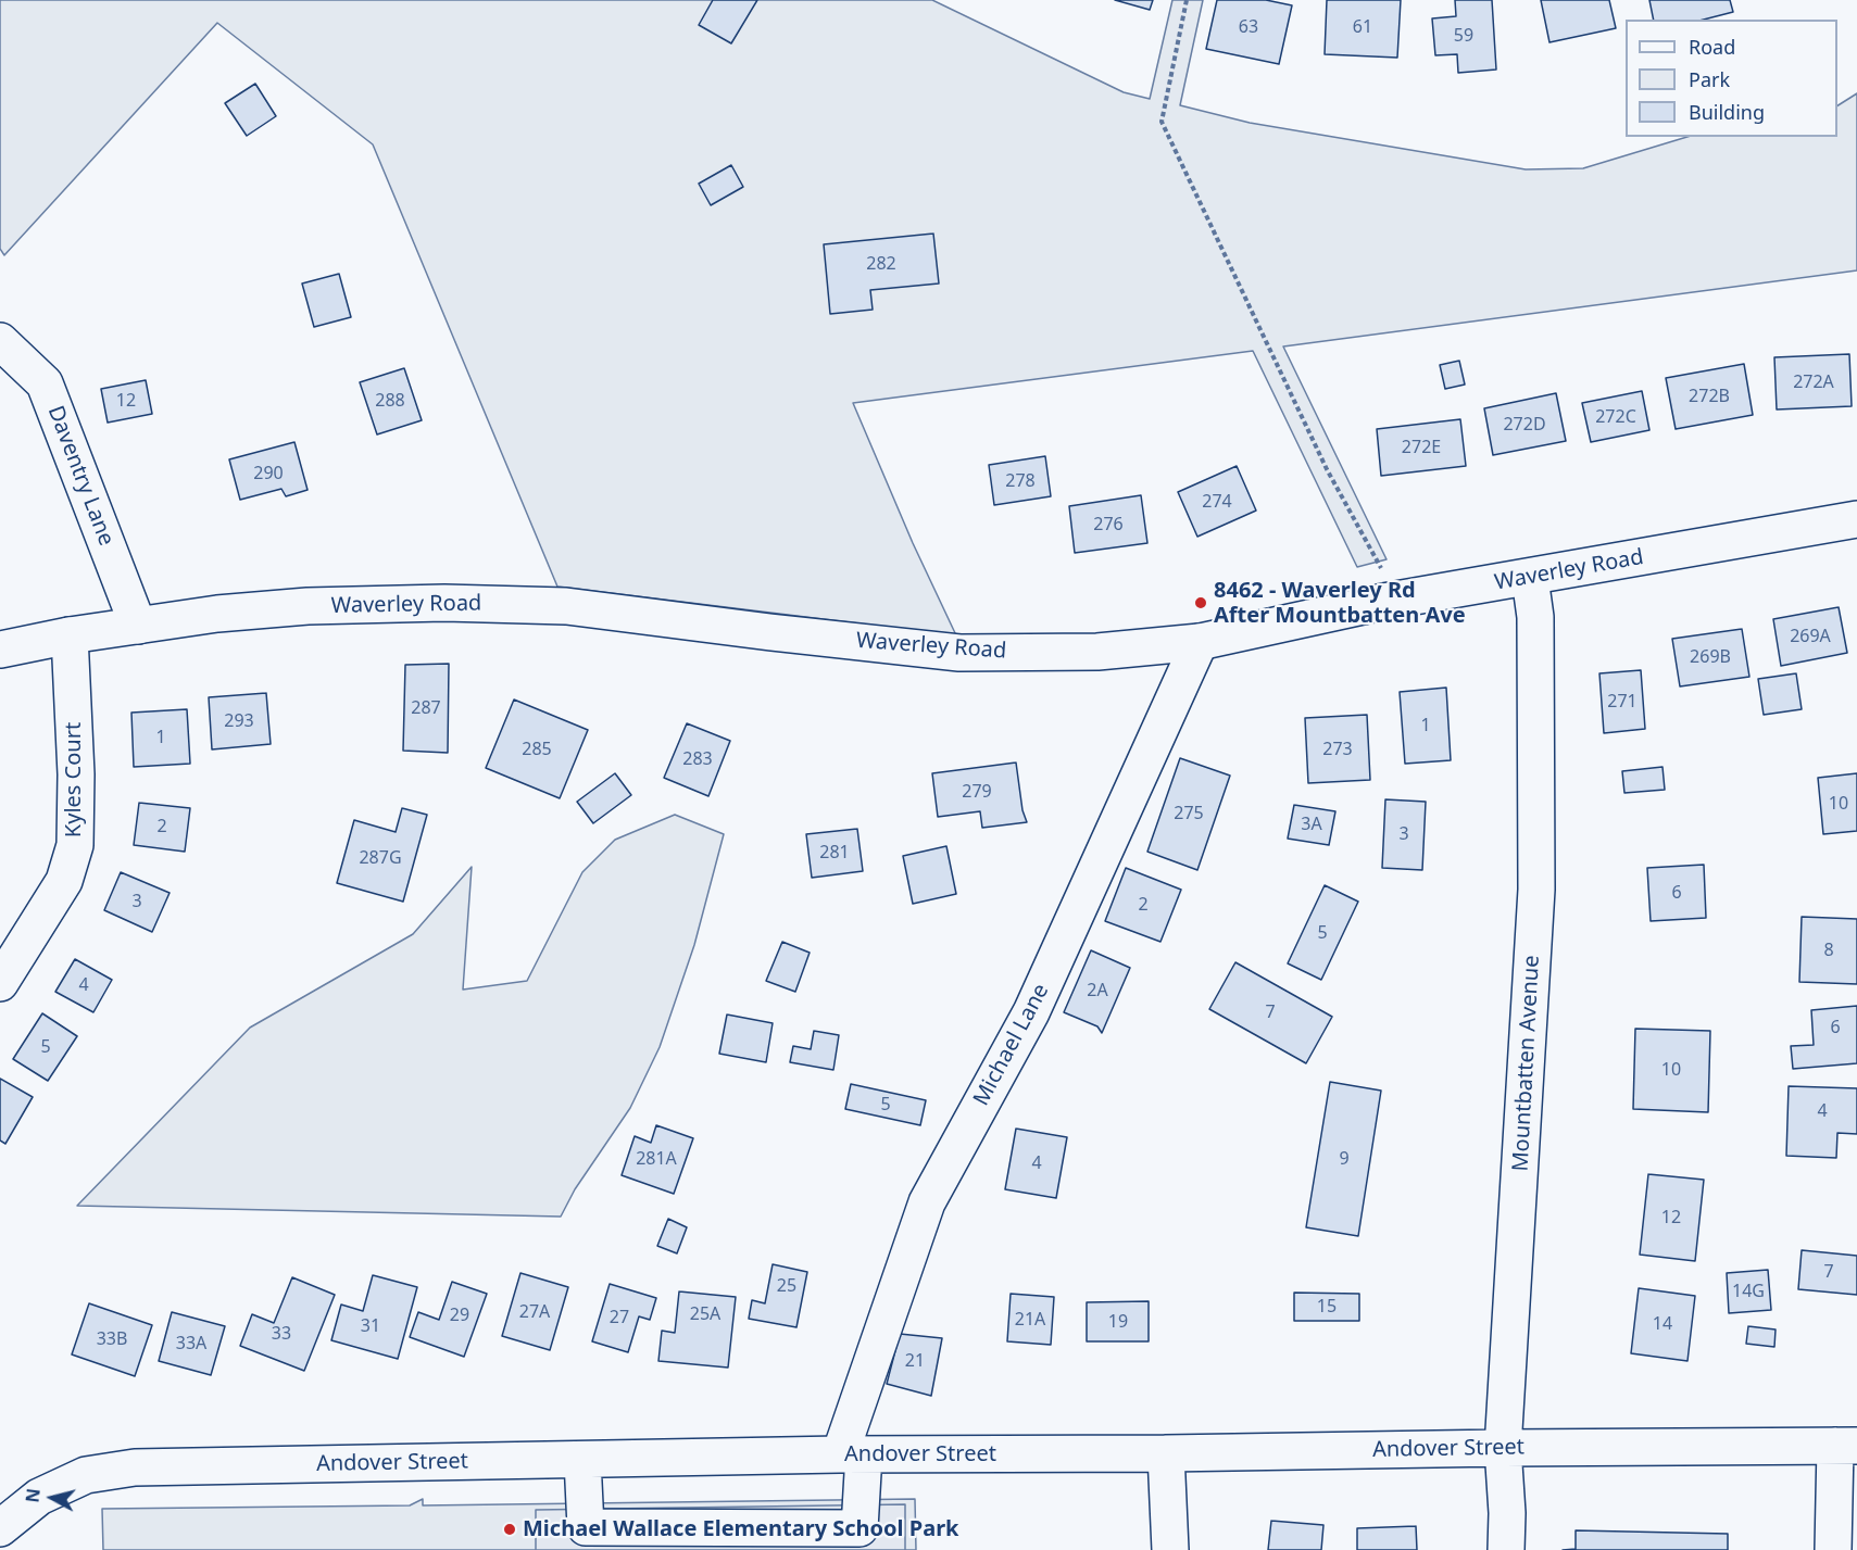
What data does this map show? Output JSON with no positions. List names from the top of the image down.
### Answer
{
  "streets": {
    "street": [
      "Daventry Lane",
      "Waverley Road",
      "Kyles Court",
      "Michael Lane",
      "Mountbatten Avenue",
      "Andover Street"
    ]
  },
  "crossings": [
    ["Daventry Lane", "Waverley Road"],
    ["Waverley Road", "Kyles Court"],
    ["Waverley Road", "Michael Lane"],
    ["Waverley Road", "Mountbatten Avenue"],
    ["Michael Lane", "Andover Street"],
    ["Mountbatten Avenue", "Andover Street"]
  ],
  "places": ["8462 - Waverley Rd After Mountbatten Ave", "Michael Wallace Elementary School Park"],
  "house_numbers": [
    "63",
    "61",
    "59",
    "282",
    "272A",
    "272B",
    "12",
    "288",
    "272C",
    "272D",
    "272E",
    "290",
    "278",
    "274",
    "276",
    "269A",
    "269B",
    "271",
    "287",
    "293",
    "1",
    "1",
    "285",
    "273",
    "283",
    "279",
    "10",
    "275",
    "3A",
    "2",
    "3",
    "281",
    "287G",
    "6",
    "3",
    "2",
    "5",
    "8",
    "4",
    "2A",
    "7",
    "6",
    "5",
    "10",
    "5",
    "4",
    "281A",
    "9",
    "4",
    "12",
    "7",
    "25",
    "14G",
    "15",
    "27A",
    "25A",
    "29",
    "27",
    "21A",
    "19",
    "14",
    "31",
    "33",
    "33B",
    "33A",
    "21"
  ],
  "legend": ["Road", "Park", "Building"],
  "north": "left"
}
